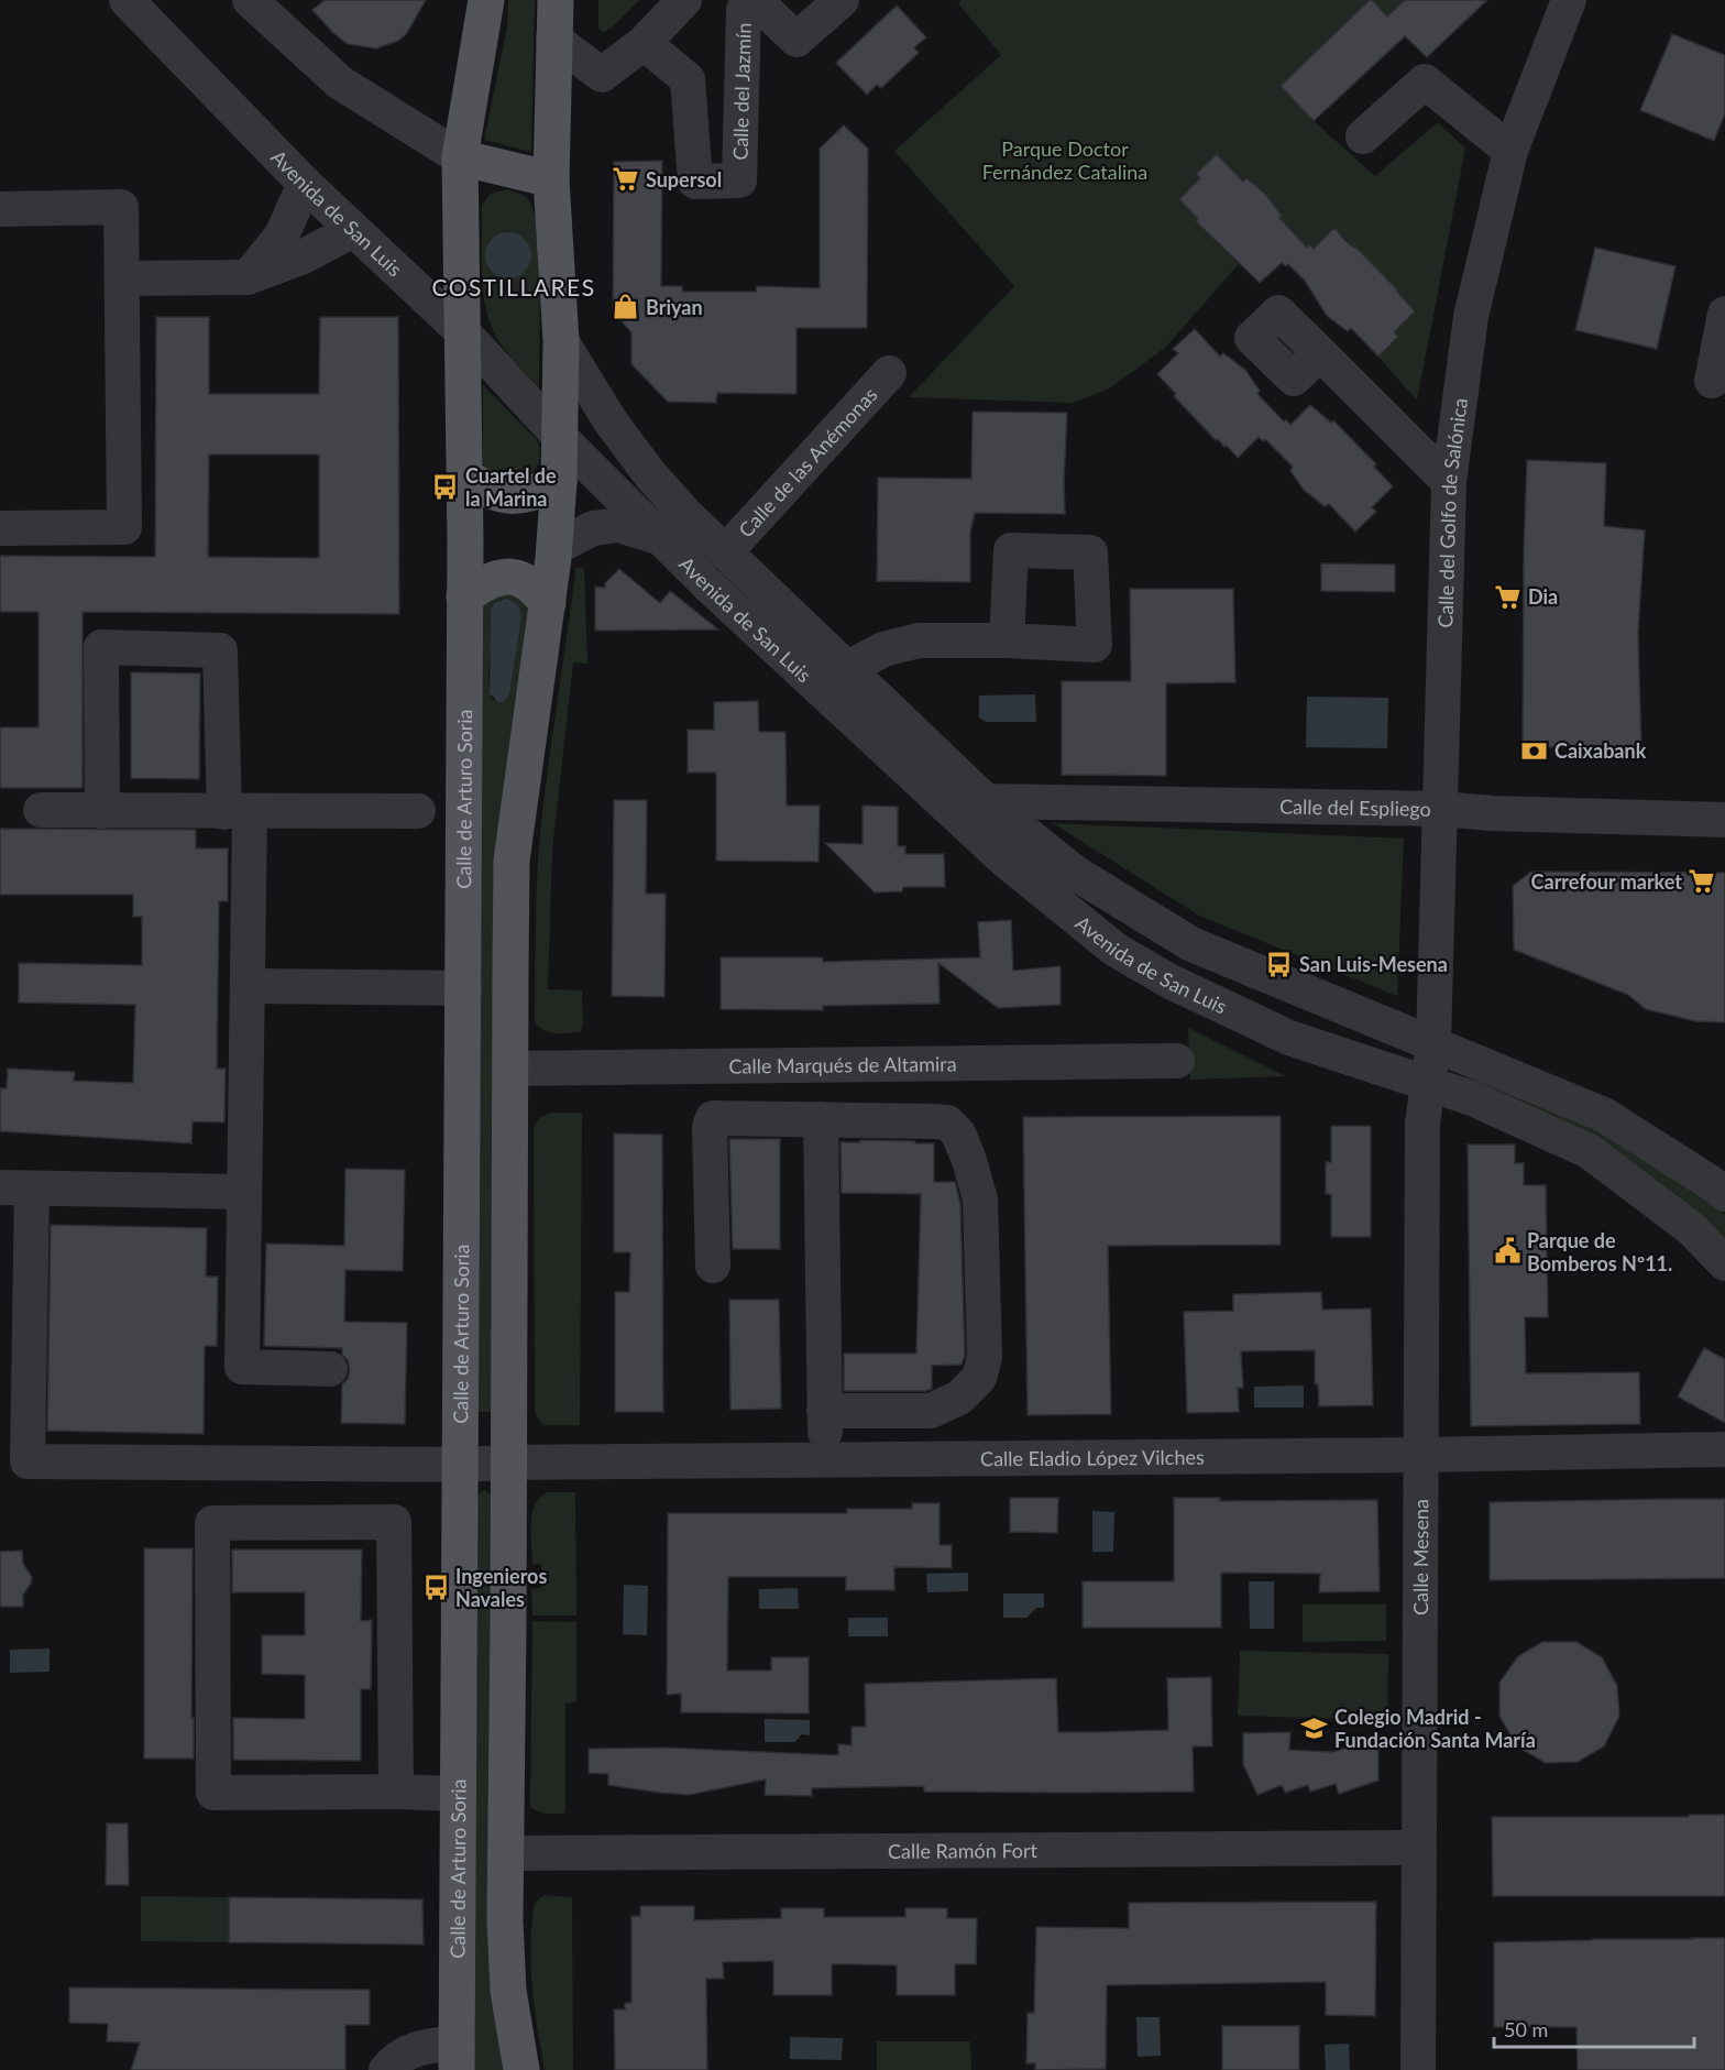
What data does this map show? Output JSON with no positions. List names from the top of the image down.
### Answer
{
  "streets": {
    "main road": ["Calle de Arturo Soria"],
    "street": [
      "Calle del Jazmín",
      "Avenida de San Luis",
      "Calle de las Anémonas",
      "Calle del Golfo de Salónica",
      "Calle del Espliego",
      "Calle Marqués de Altamira",
      "Calle Eladio López Vilches",
      "Calle Mesena",
      "Calle Ramón Fort"
    ]
  },
  "crossings": [
    ["Avenida de San Luis", "Calle de las Anémonas"],
    ["Avenida de San Luis", "Calle del Golfo de Salónica"],
    ["Avenida de San Luis", "Calle de Arturo Soria"],
    ["Avenida de San Luis", "Calle del Espliego"],
    ["Avenida de San Luis", "Calle Mesena"],
    ["Calle del Golfo de Salónica", "Calle del Espliego"],
    ["Calle del Golfo de Salónica", "Calle Mesena"],
    ["Calle de Arturo Soria", "Calle Eladio López Vilches"],
    ["Calle Eladio López Vilches", "Calle Mesena"],
    ["Calle Mesena", "Calle Ramón Fort"]
  ],
  "districts": ["COSTILLARES"],
  "parks": ["Parque Doctor Fernández Catalina"],
  "places": {
    "supermarket": ["Supersol", "Dia", "Carrefour market"],
    "shop": ["Briyan"],
    "bus stop": ["Cuartel de la Marina", "San Luis-Mesena", "Ingenieros Navales"],
    "bank": ["Caixabank"],
    "public building": ["Parque de Bomberos Nº11."],
    "school or university": ["Colegio Madrid - Fundación Santa María"]
  },
  "scale_bar": "50 m"
}
